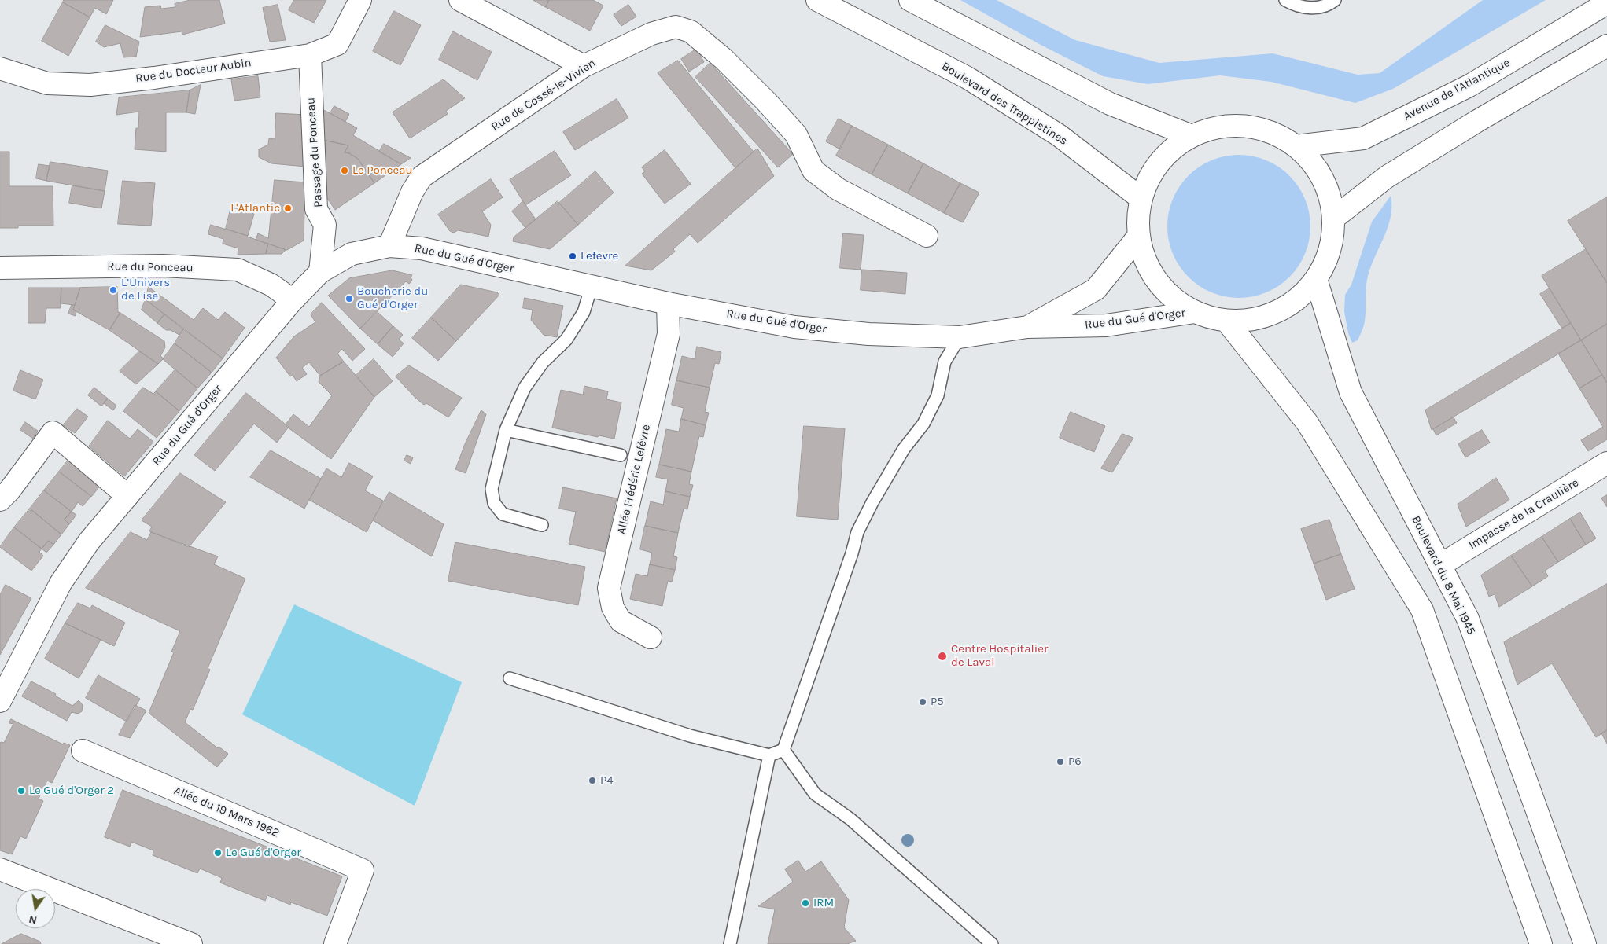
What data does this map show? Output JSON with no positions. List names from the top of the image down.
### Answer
{
  "streets": {
    "main road": [
      "Rue du Docteur Aubin",
      "Avenue de l'Atlantique",
      "Rue de Cossé-le-Vivien",
      "Boulevard des Trappistines",
      "Passage du Ponceau",
      "Rue du Gué d'Orger",
      "Rue du Ponceau",
      "Allée Frédéric Lefèvre",
      "Impasse de la Craulière",
      "Boulevard du 8 Mai 1945",
      "Allée du 19 Mars 1962"
    ]
  },
  "crossings": [
    ["Rue du Docteur Aubin", "Passage du Ponceau"],
    ["Rue de Cossé-le-Vivien", "Rue du Gué d'Orger"],
    ["Passage du Ponceau", "Rue du Gué d'Orger"],
    ["Rue du Gué d'Orger", "Rue du Ponceau"],
    ["Rue du Gué d'Orger", "Allée Frédéric Lefèvre"],
    ["Impasse de la Craulière", "Boulevard du 8 Mai 1945"]
  ],
  "places": [
    "Le Ponceau",
    "L'Atlantic",
    "Lefevre",
    "L’Univers de Lise",
    "Boucherie du Gué d'Orger",
    "Centre Hospitalier de Laval",
    "P5",
    "P6",
    "P4",
    "Le Gué d'Orger 2",
    "Le Gué d'Orger",
    "IRM"
  ],
  "north": "bottom"
}
